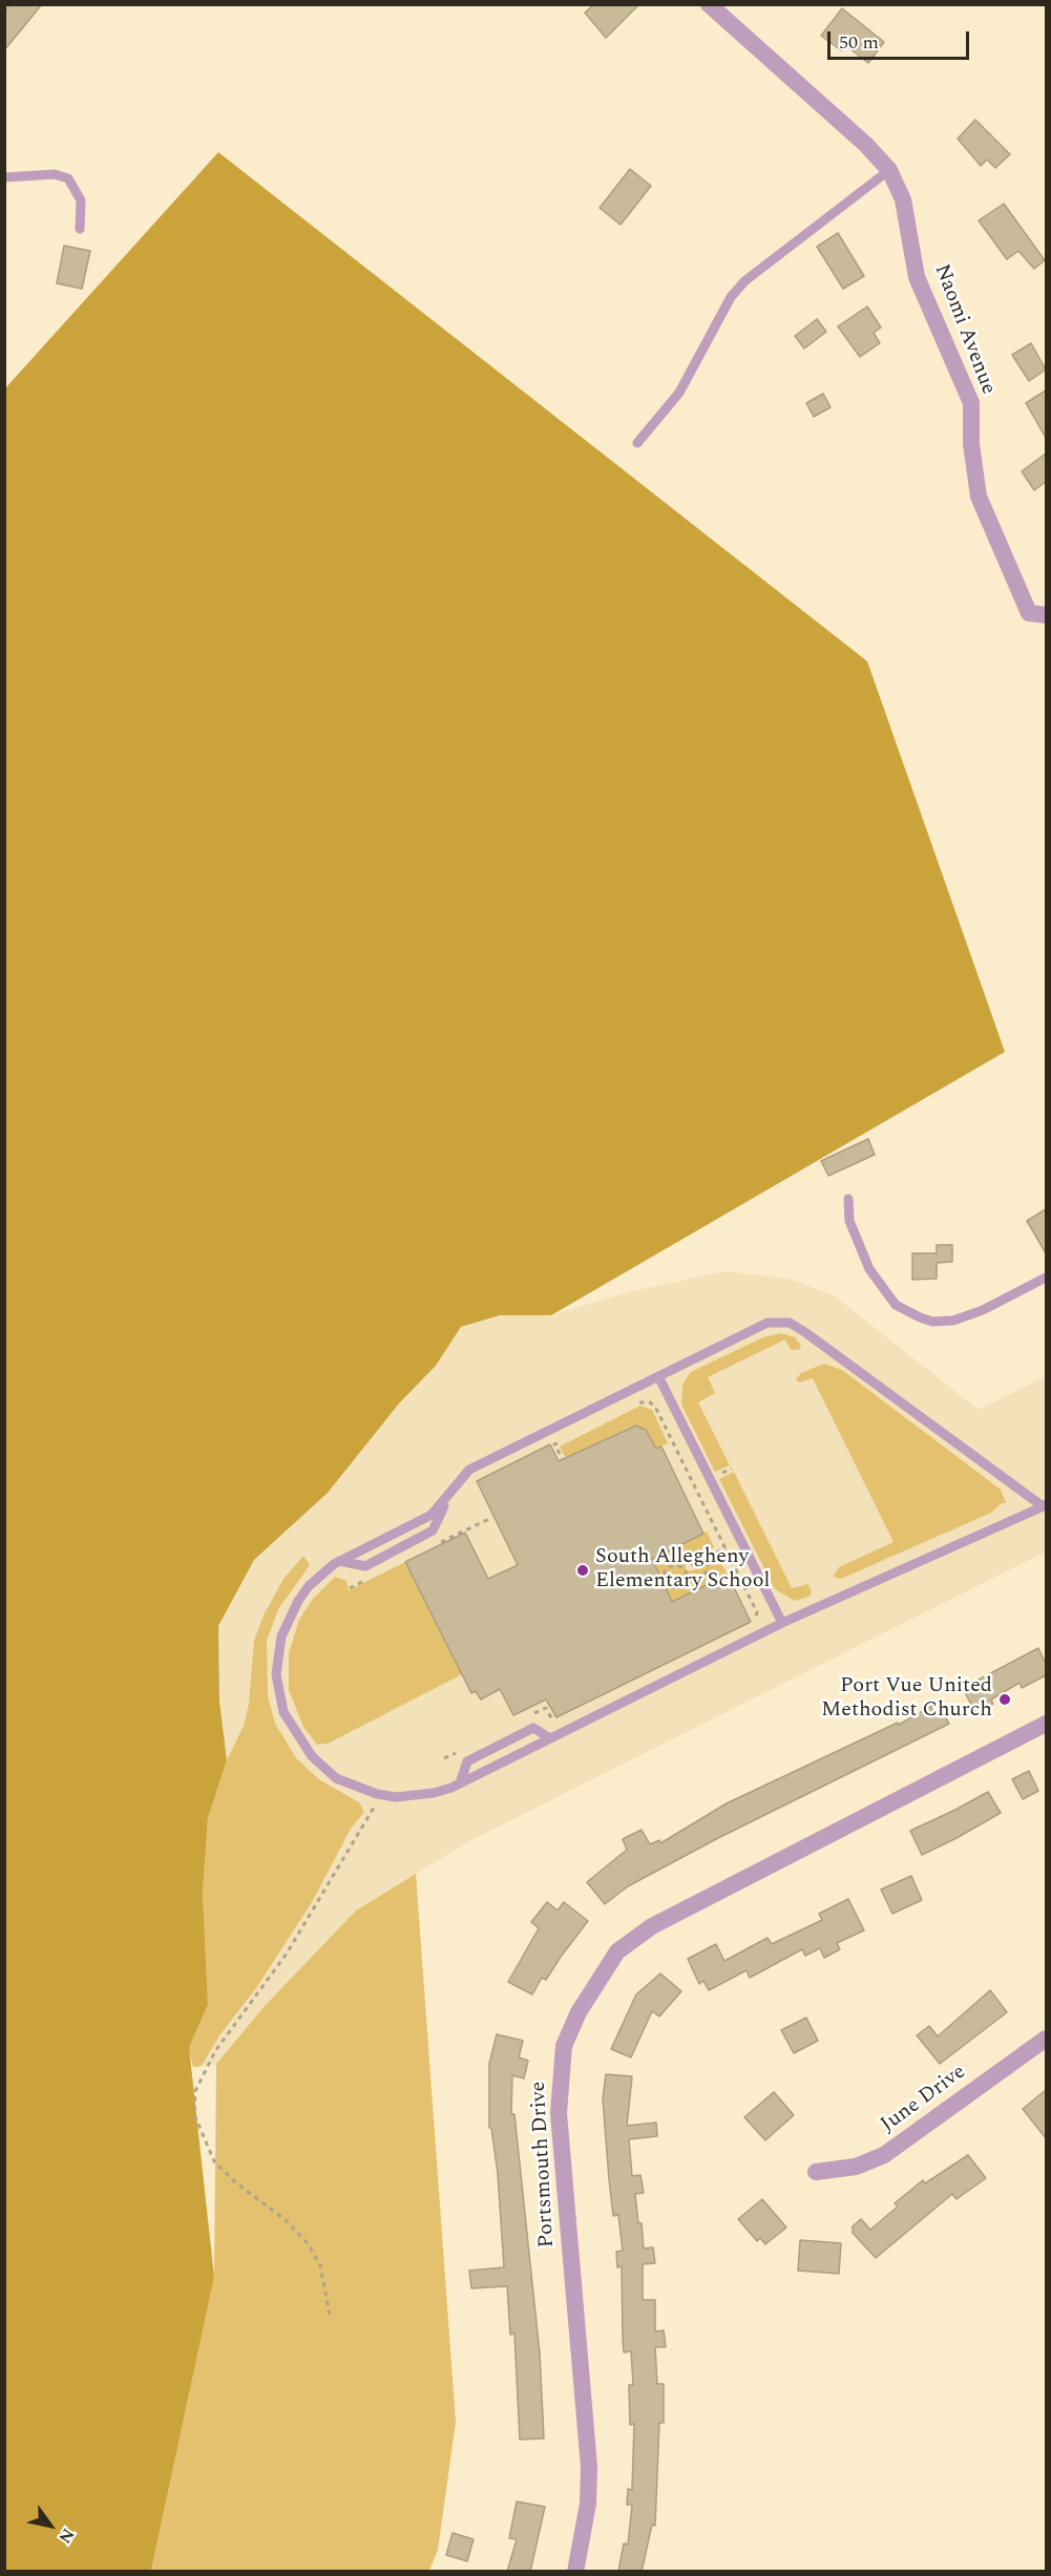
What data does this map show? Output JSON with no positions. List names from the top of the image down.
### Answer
{
  "streets": {
    "street": ["Naomi Avenue", "June Drive", "Portsmouth Drive"]
  },
  "places": ["South Allegheny Elementary School", "Port Vue United Methodist Church"],
  "scale_bar": "50 m",
  "north": "bottom right"
}
